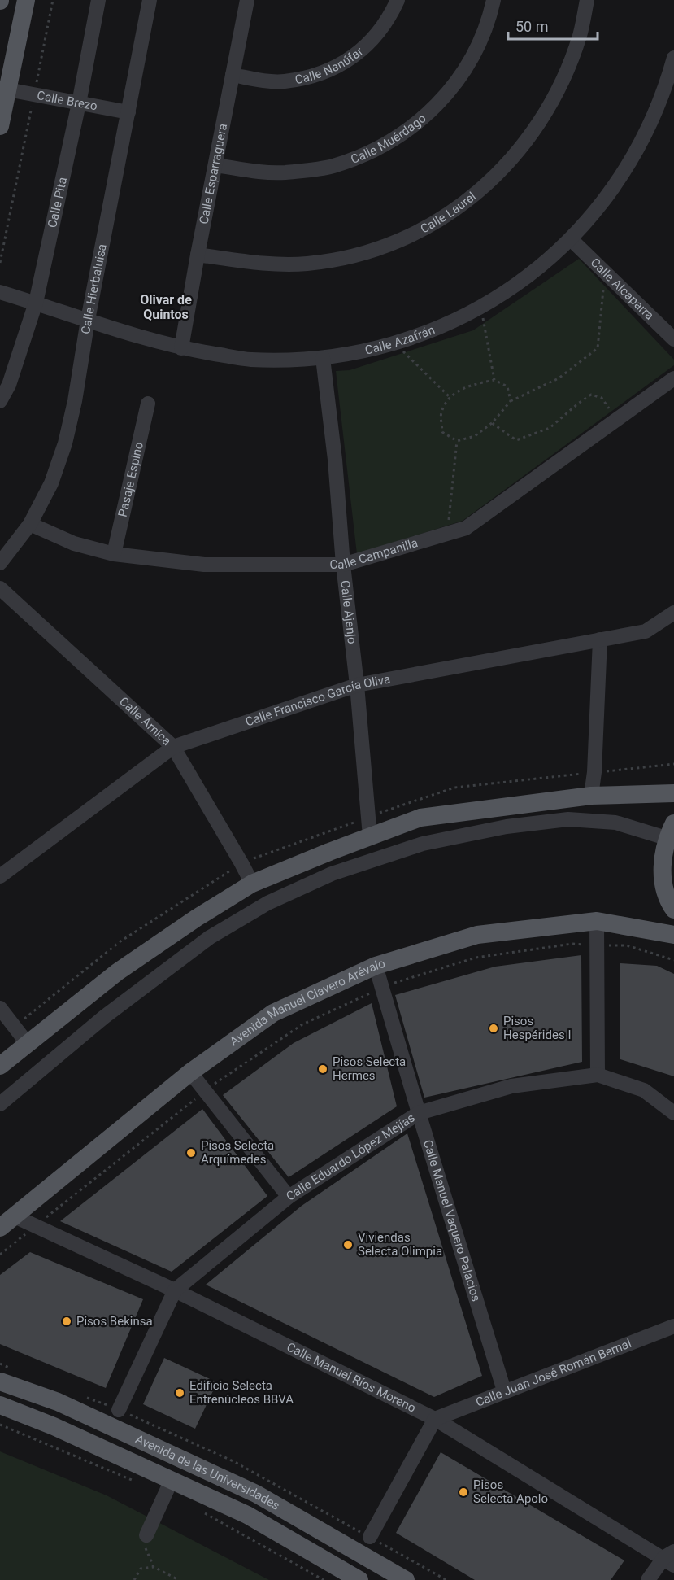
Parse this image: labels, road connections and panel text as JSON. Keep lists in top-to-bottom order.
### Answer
{
  "streets": {
    "main road": ["Avenida Manuel Clavero Arévalo", "Avenida de las Universidades"],
    "street": [
      "Calle Nenúfar",
      "Calle Brezo",
      "Calle Muérdago",
      "Calle Esparraguera",
      "Calle Pita",
      "Calle Laurel",
      "Calle Hierbaluisa",
      "Calle Alcaparra",
      "Calle Azafrán",
      "Pasaje Espino",
      "Calle Campanilla",
      "Calle Ajenjo",
      "Calle Francisco García Oliva",
      "Calle Árnica",
      "Calle Eduardo López Mejías",
      "Calle Manuel Vaquero Palacios",
      "Calle Juan José Román Bernal",
      "Calle Manuel Ríos Moreno"
    ]
  },
  "crossings": [
    ["Calle Nenúfar", "Calle Esparraguera"],
    ["Calle Brezo", "Calle Pita"],
    ["Calle Brezo", "Calle Hierbaluisa"],
    ["Calle Muérdago", "Calle Esparraguera"],
    ["Calle Esparraguera", "Calle Laurel"],
    ["Calle Esparraguera", "Calle Azafrán"],
    ["Calle Pita", "Calle Azafrán"],
    ["Calle Hierbaluisa", "Calle Azafrán"],
    ["Calle Hierbaluisa", "Calle Campanilla"],
    ["Calle Alcaparra", "Calle Azafrán"],
    ["Calle Azafrán", "Calle Ajenjo"],
    ["Pasaje Espino", "Calle Campanilla"],
    ["Calle Campanilla", "Calle Ajenjo"],
    ["Calle Ajenjo", "Calle Francisco García Oliva"],
    ["Calle Francisco García Oliva", "Calle Árnica"],
    ["Avenida Manuel Clavero Arévalo", "Calle Manuel Vaquero Palacios"],
    ["Avenida Manuel Clavero Arévalo", "Calle Manuel Ríos Moreno"],
    ["Calle Eduardo López Mejías", "Calle Manuel Vaquero Palacios"],
    ["Calle Eduardo López Mejías", "Calle Manuel Ríos Moreno"],
    ["Calle Manuel Vaquero Palacios", "Calle Juan José Román Bernal"],
    ["Calle Juan José Román Bernal", "Calle Manuel Ríos Moreno"]
  ],
  "districts": ["Olivar de Quintos"],
  "places": [
    "Pisos Hespérides I",
    "Pisos Selecta Hermes",
    "Pisos Selecta Arquímedes",
    "Viviendas Selecta Olimpia",
    "Pisos Bekinsa",
    "Edificio Selecta Entrenúcleos BBVA",
    "Pisos Selecta Apolo"
  ],
  "scale_bar": "50 m"
}
